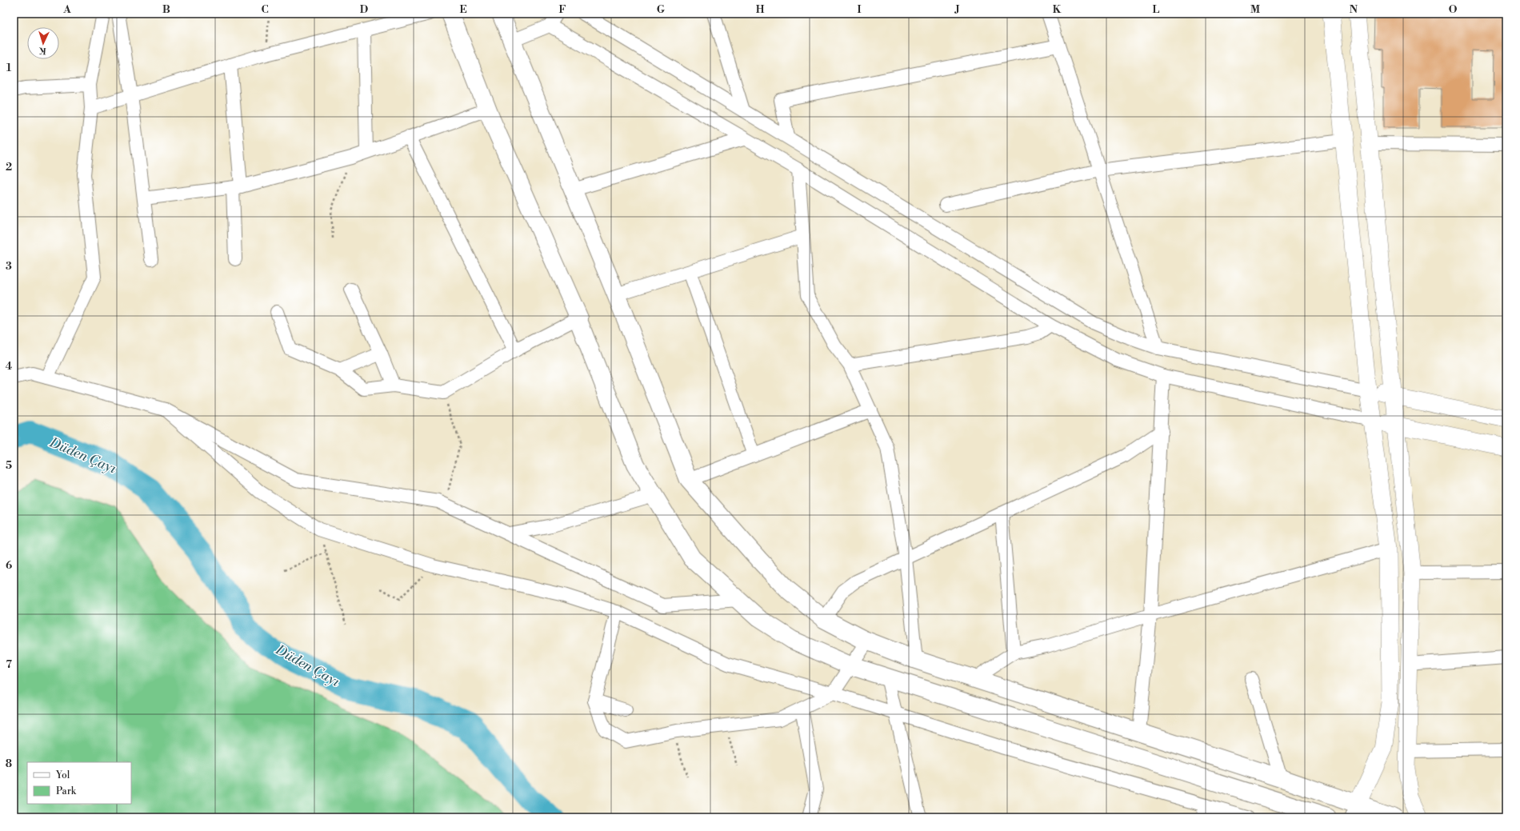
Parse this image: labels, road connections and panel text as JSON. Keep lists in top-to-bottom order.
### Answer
{
  "water": ["Düden Çayı"],
  "legend": ["Yol", "Park"],
  "north": "bottom",
  "grid": {
    "columns": [
      "A",
      "B",
      "C",
      "D",
      "E",
      "F",
      "G",
      "H",
      "I",
      "J",
      "K",
      "L",
      "M",
      "N",
      "O"
    ],
    "rows": [
      "1",
      "2",
      "3",
      "4",
      "5",
      "6",
      "7",
      "8"
    ]
  }
}
